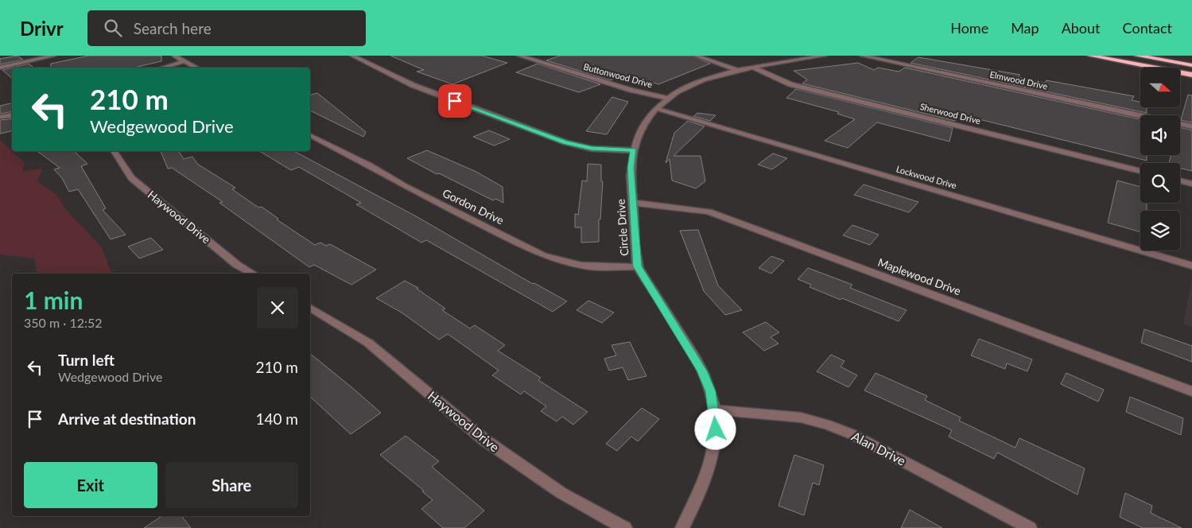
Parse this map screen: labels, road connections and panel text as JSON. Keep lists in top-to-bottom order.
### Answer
{
  "streets": {
    "street": [
      "Buttonwood Drive",
      "Elmwood Drive",
      "Sherwood Drive",
      "Lockwood Drive",
      "Gordon Drive",
      "Haywood Drive",
      "Circle Drive",
      "Maplewood Drive",
      "Alan Drive"
    ]
  },
  "crossings": [
    ["Buttonwood Drive", "Circle Drive"],
    ["Sherwood Drive", "Circle Drive"],
    ["Lockwood Drive", "Circle Drive"],
    ["Gordon Drive", "Circle Drive"],
    ["Circle Drive", "Maplewood Drive"],
    ["Circle Drive", "Alan Drive"]
  ],
  "north": "right",
  "page": {
    "header": "Drivr",
    "search": "Search here",
    "nav": [
      "Home",
      "Map",
      "About",
      "Contact"
    ],
    "turn": ["210 m", "Wedgewood Drive"],
    "heading": ["1 min", "350 m · 12:52"],
    "list": [
      {
        "name": "Turn left",
        "note": "Wedgewood Drive",
        "value": "210 m"
      },
      {
        "name": "Arrive at destination",
        "value": "140 m"
      }
    ],
    "buttons": ["Exit", "Share"]
  }
}
